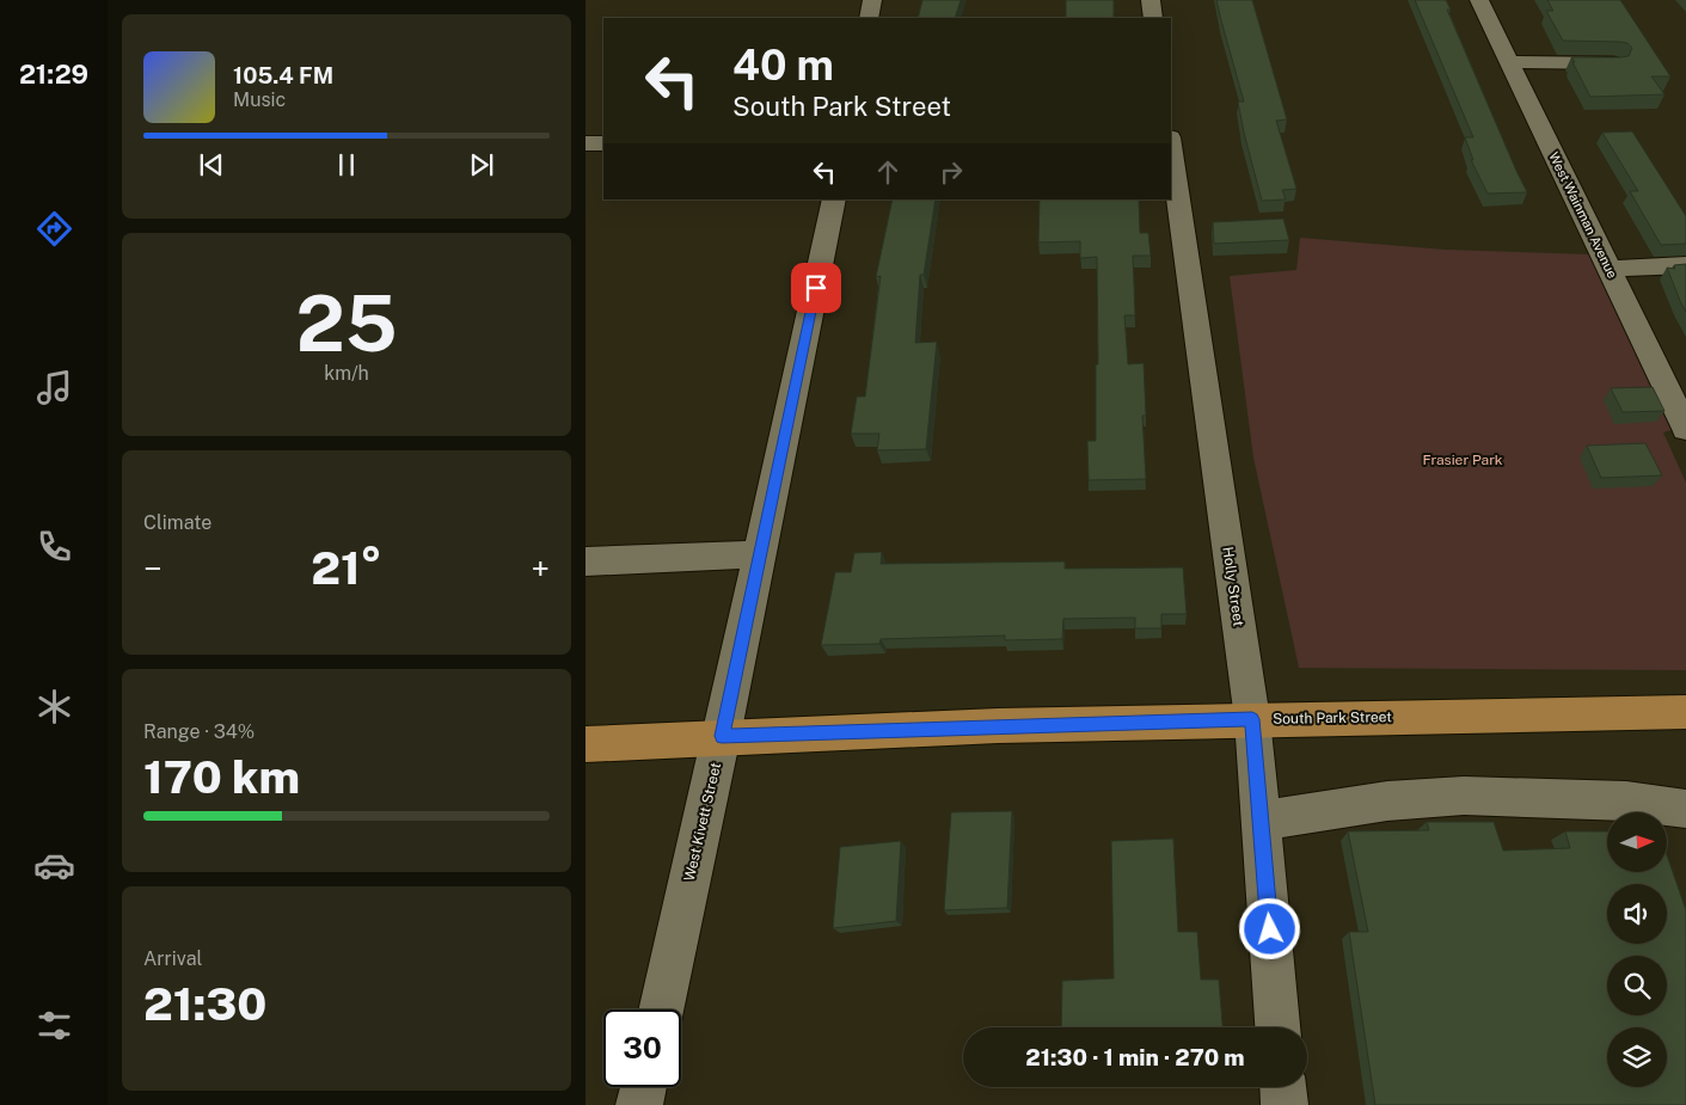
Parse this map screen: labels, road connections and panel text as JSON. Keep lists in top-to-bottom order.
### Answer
{
  "streets": {
    "main road": ["South Park Street"],
    "street": ["West Wainman Avenue", "Holly Street", "West Kivett Street"]
  },
  "crossings": [
    ["Holly Street", "South Park Street"],
    ["South Park Street", "West Kivett Street"]
  ],
  "parks": ["Frasier Park"],
  "north": "right",
  "page": {
    "tabs": "21:29",
    "turn": ["40 m", "South Park Street"],
    "song": ["105.4 FM", "Music"],
    "tile": [
      ["25", "km/h"],
      "Climate",
      ["Range · 34%", "170 km"],
      ["Arrival", "21:30"]
    ],
    "heat": ["−", "21°", "+"],
    "limit": "30",
    "trip": "21:30 · 1 min · 270 m"
  }
}
